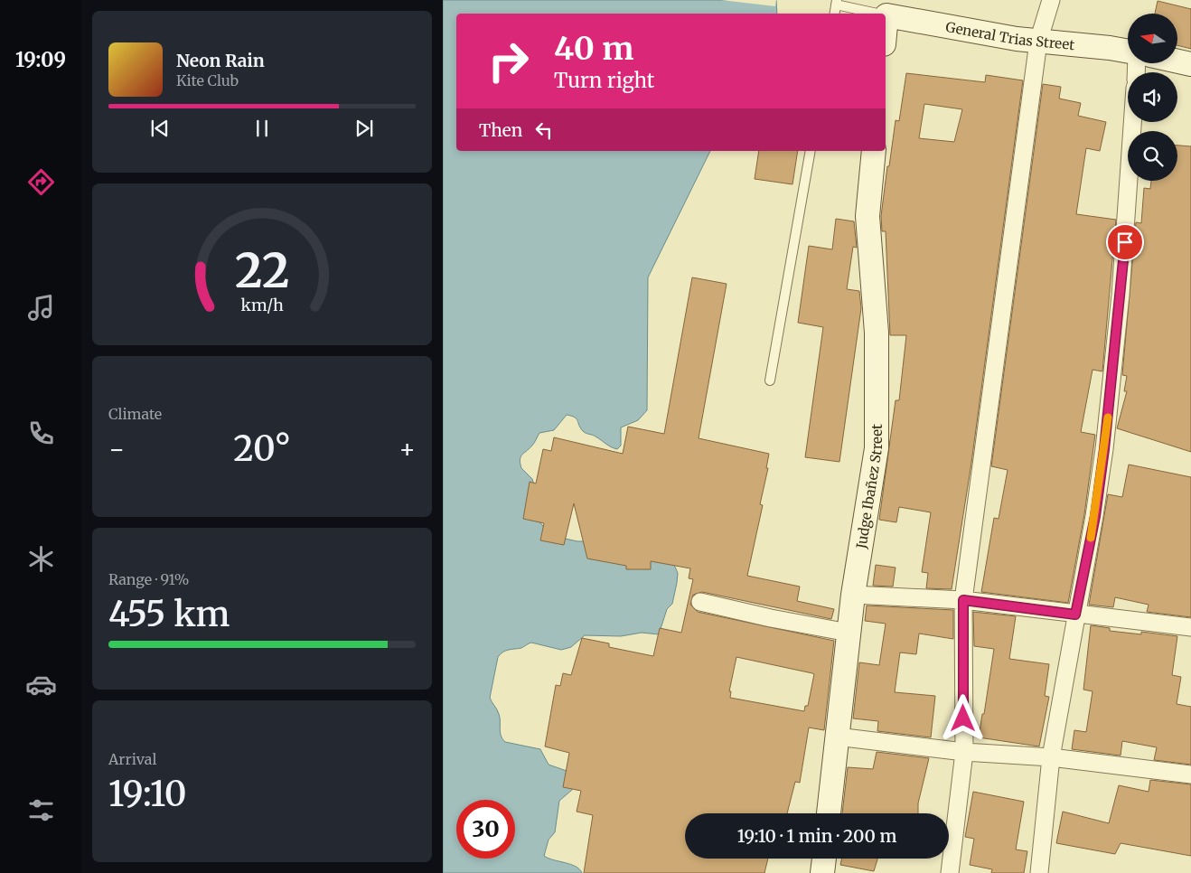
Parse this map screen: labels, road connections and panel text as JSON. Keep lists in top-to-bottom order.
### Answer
{
  "streets": {
    "street": ["General Trias Street", "Judge Ibañez Street"]
  },
  "north": "left",
  "page": {
    "tabs": "19:09",
    "turn": ["40 m", "Turn right"],
    "song": ["Neon Rain", "Kite Club"],
    "then": "Then",
    "tile": [
      "Climate",
      ["Range · 91%", "455 km"],
      ["Arrival", "19:10"]
    ],
    "heat": ["−", "20°", "+"],
    "limit": "30",
    "trip": "19:10 · 1 min · 200 m",
    "gauge": ["22", "km/h"]
  }
}
